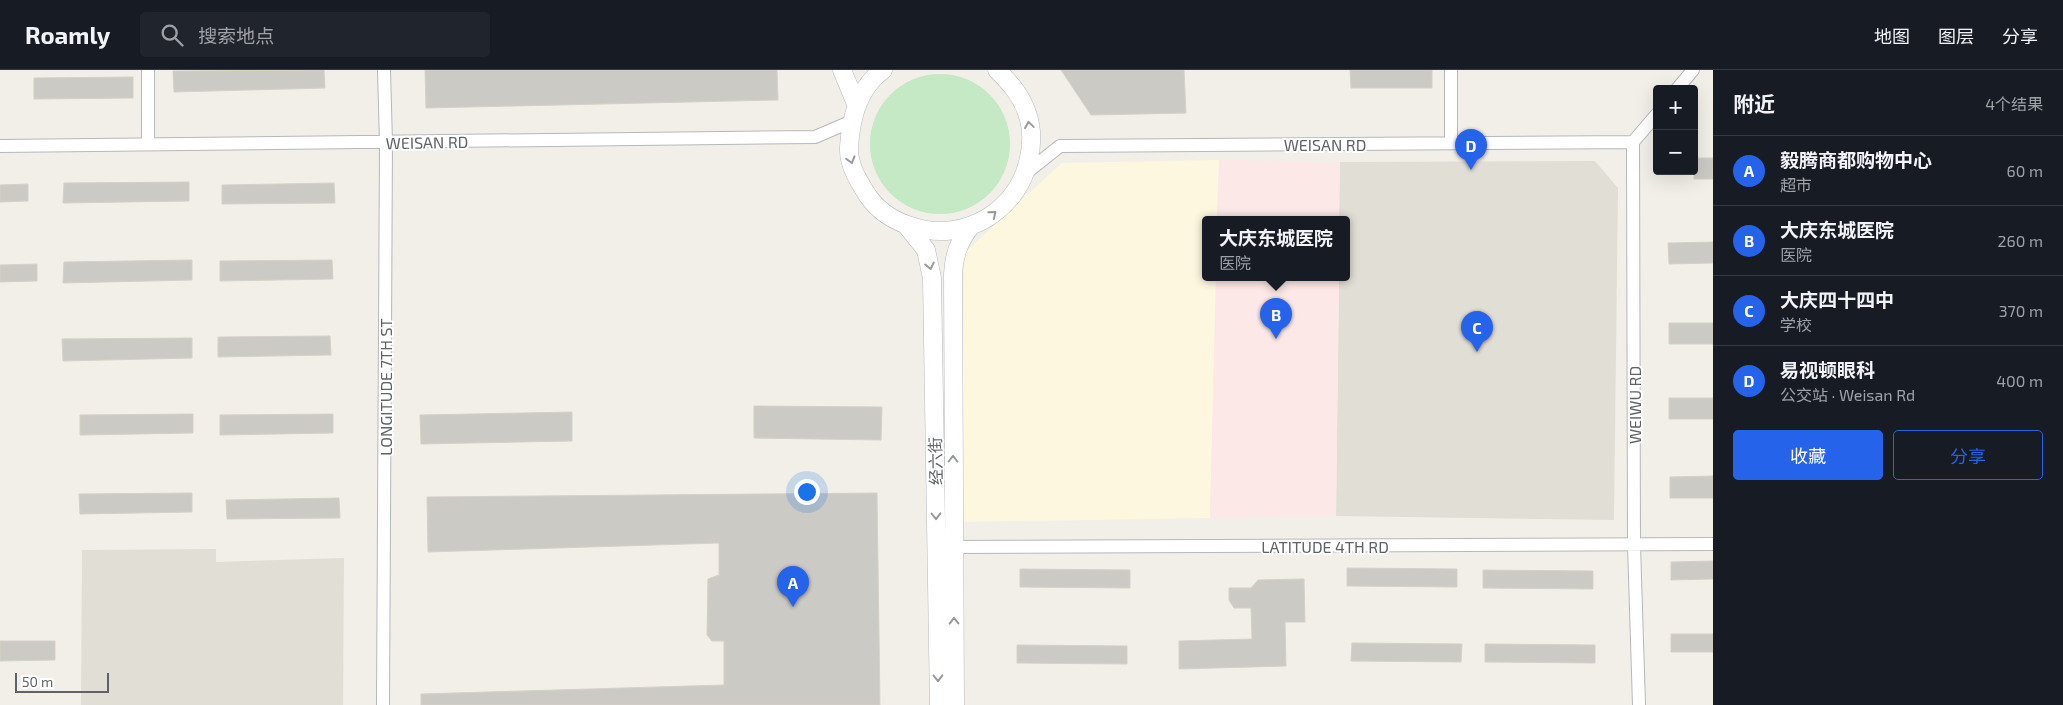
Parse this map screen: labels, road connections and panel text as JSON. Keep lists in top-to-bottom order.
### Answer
{
  "streets": {
    "main road": ["经六街"],
    "street": [
      "WEISAN RD",
      "LONGITUDE 7TH ST",
      "WEIWU RD",
      "LATITUDE 4TH RD"
    ]
  },
  "crossings": [
    ["WEISAN RD", "LONGITUDE 7TH ST"],
    ["WEISAN RD", "WEIWU RD"],
    ["WEIWU RD", "LATITUDE 4TH RD"],
    ["经六街", "LATITUDE 4TH RD"]
  ],
  "scale_bar": "50 m",
  "page": {
    "header": "Roamly",
    "search": "搜索地点",
    "nav": ["地图", "图层", "分享"],
    "heading": ["附近", "4个结果"],
    "map_buttons": ["+", "−"],
    "pins": [
      "D",
      "B",
      "C",
      "A"
    ],
    "list": [
      {
        "mark": "A",
        "name": "毅腾商都购物中心",
        "note": "超市",
        "value": "60 m"
      },
      {
        "mark": "B",
        "name": "大庆东城医院",
        "note": "医院",
        "value": "260 m"
      },
      {
        "mark": "C",
        "name": "大庆四十四中",
        "note": "学校",
        "value": "370 m"
      },
      {
        "mark": "D",
        "name": "易视顿眼科",
        "note": "公交站 · Weisan Rd",
        "value": "400 m"
      }
    ],
    "popup": ["大庆东城医院", "医院"],
    "buttons": ["收藏", "分享"],
    "scale": "50 m"
  }
}
